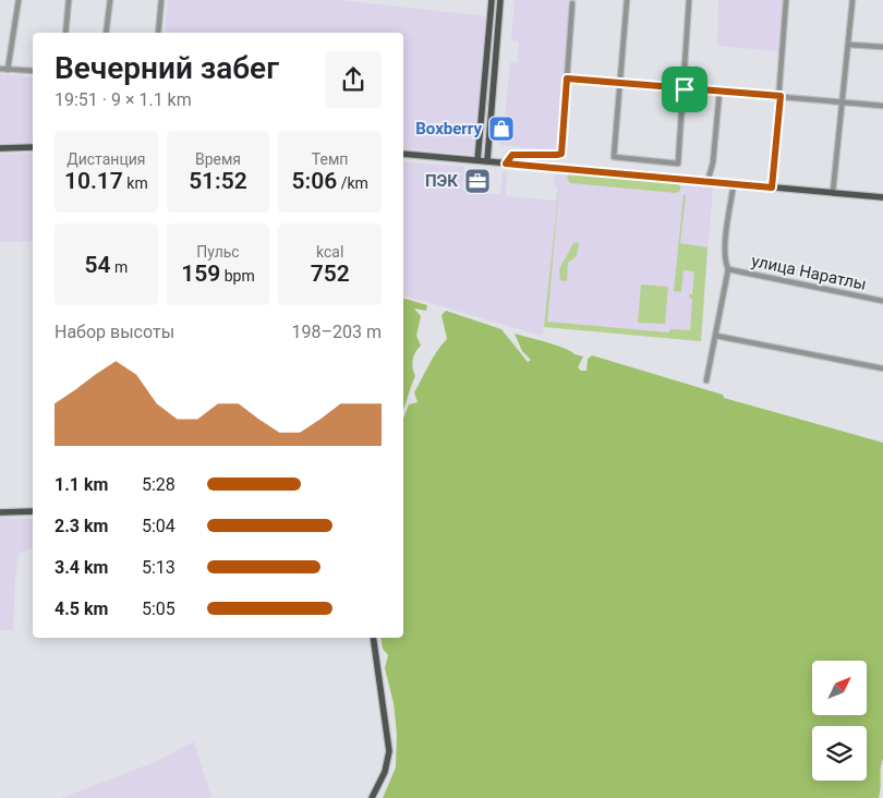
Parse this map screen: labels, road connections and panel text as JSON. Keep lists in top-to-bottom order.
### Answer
{
  "streets": {
    "street": ["улица Наратлы"]
  },
  "places": {
    "shop": ["Boxberry"],
    "office": ["ПЭК"]
  },
  "north": "top right",
  "page": {
    "heading": ["Вечерний забег", "19:51 · 9 × 1.1 km"],
    "stats": [
      ["Дистанция", "10.17 km"],
      ["Время", "51:52"],
      ["Темп", "5:06 /km"],
      ["54 m"],
      ["Пульс", "159 bpm"],
      ["kcal", "752"]
    ],
    "chart": ["Набор высоты", "198–203 m"],
    "list": [
      {
        "name": "1.1 km",
        "note": "5:28"
      },
      {
        "name": "2.3 km",
        "note": "5:04"
      },
      {
        "name": "3.4 km",
        "note": "5:13"
      },
      {
        "name": "4.5 km",
        "note": "5:05"
      }
    ]
  }
}
